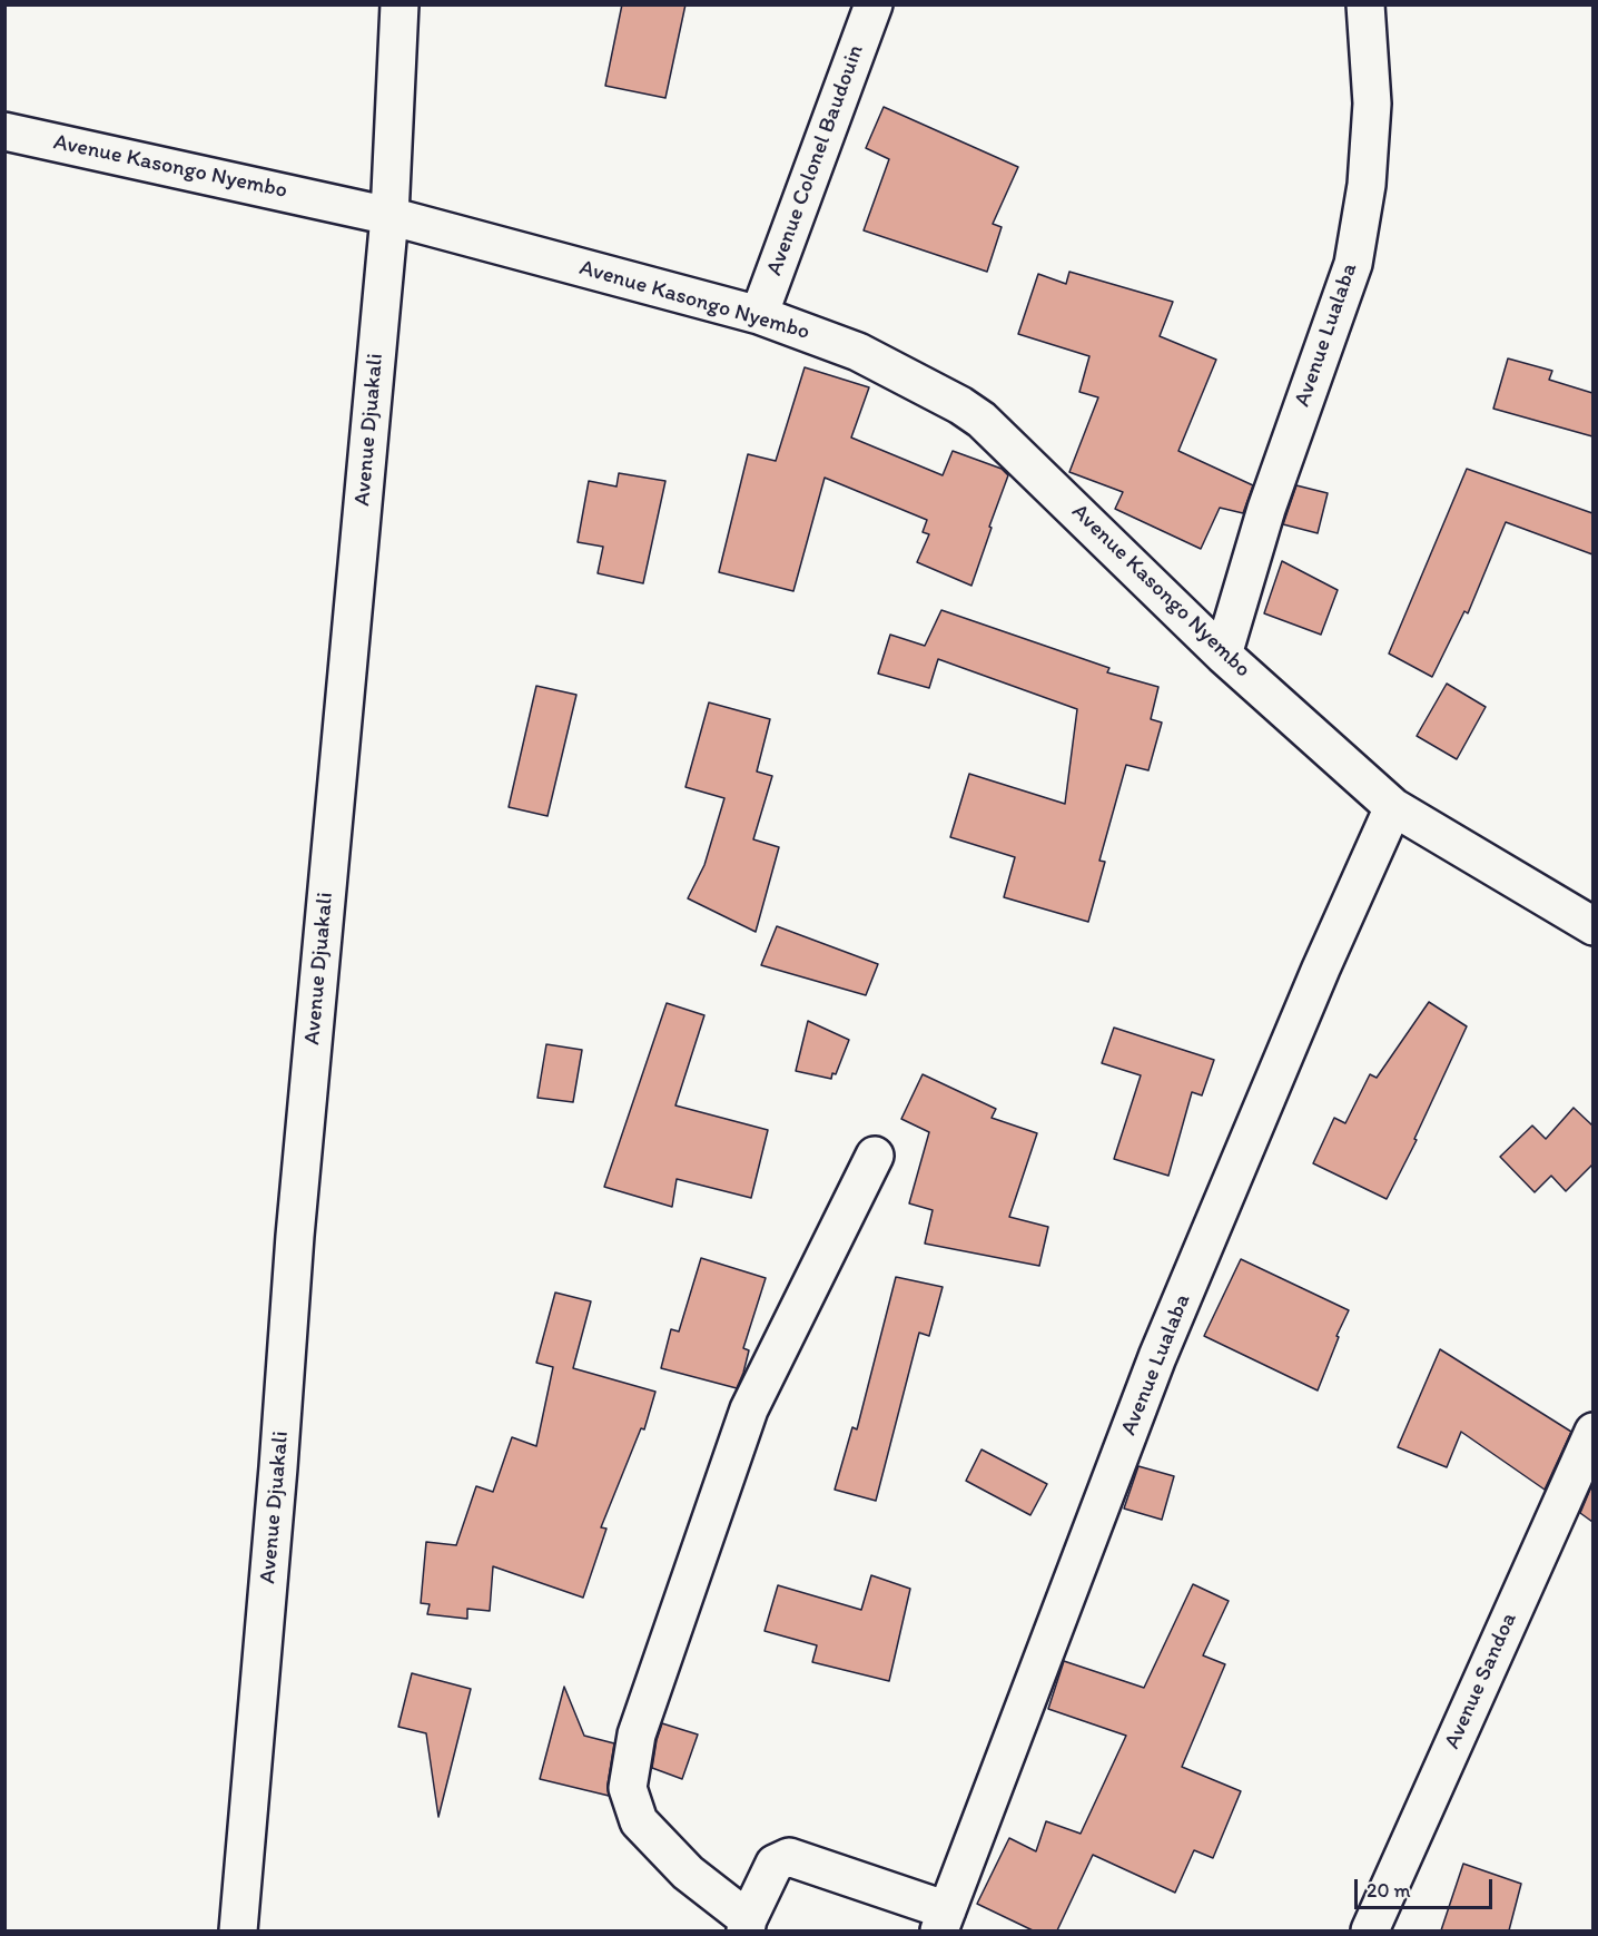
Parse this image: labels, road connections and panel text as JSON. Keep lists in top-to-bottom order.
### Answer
{
  "streets": {
    "street": [
      "Avenue Colonel Baudouin",
      "Avenue Kasongo Nyembo",
      "Avenue Lualaba",
      "Avenue Djuakali",
      "Avenue Sandoa"
    ]
  },
  "crossings": [
    ["Avenue Colonel Baudouin", "Avenue Kasongo Nyembo"],
    ["Avenue Kasongo Nyembo", "Avenue Lualaba"],
    ["Avenue Kasongo Nyembo", "Avenue Djuakali"]
  ],
  "scale_bar": "20 m"
}
